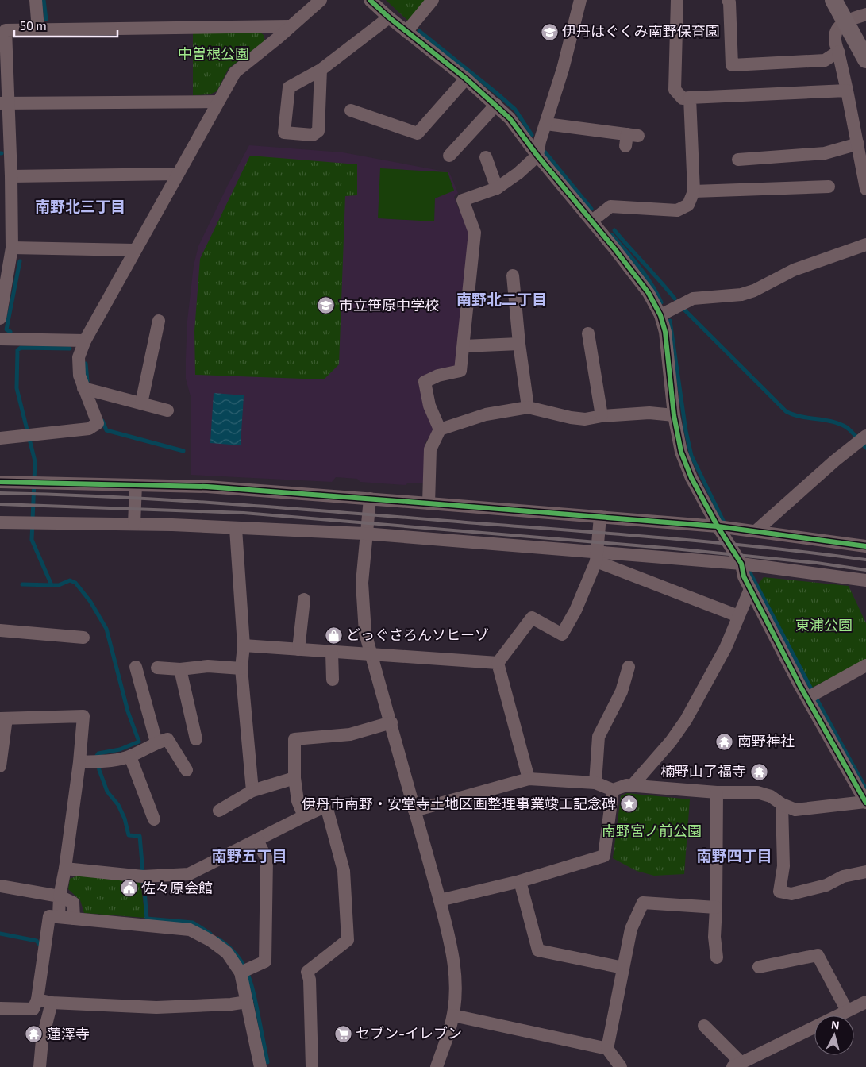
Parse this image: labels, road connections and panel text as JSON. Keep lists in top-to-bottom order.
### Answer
{
  "districts": [
    "南野北三丁目",
    "南野北二丁目",
    "南野五丁目",
    "南野四丁目"
  ],
  "parks": ["中曽根公園", "東浦公園", "南野宮ノ前公園"],
  "places": {
    "school or university": ["伊丹はぐくみ南野保育園", "市立笹原中学校"],
    "shop": ["どっぐさろんソヒーゾ"],
    "temple": ["南野神社", "楠野山了福寺", "蓮澤寺"],
    "place": ["伊丹市南野・安堂寺土地区画整理事業竣工記念碑"],
    "public building": ["佐々原会館"],
    "supermarket": ["セブン-イレブン"]
  },
  "scale_bar": "50 m",
  "north": "top"
}
